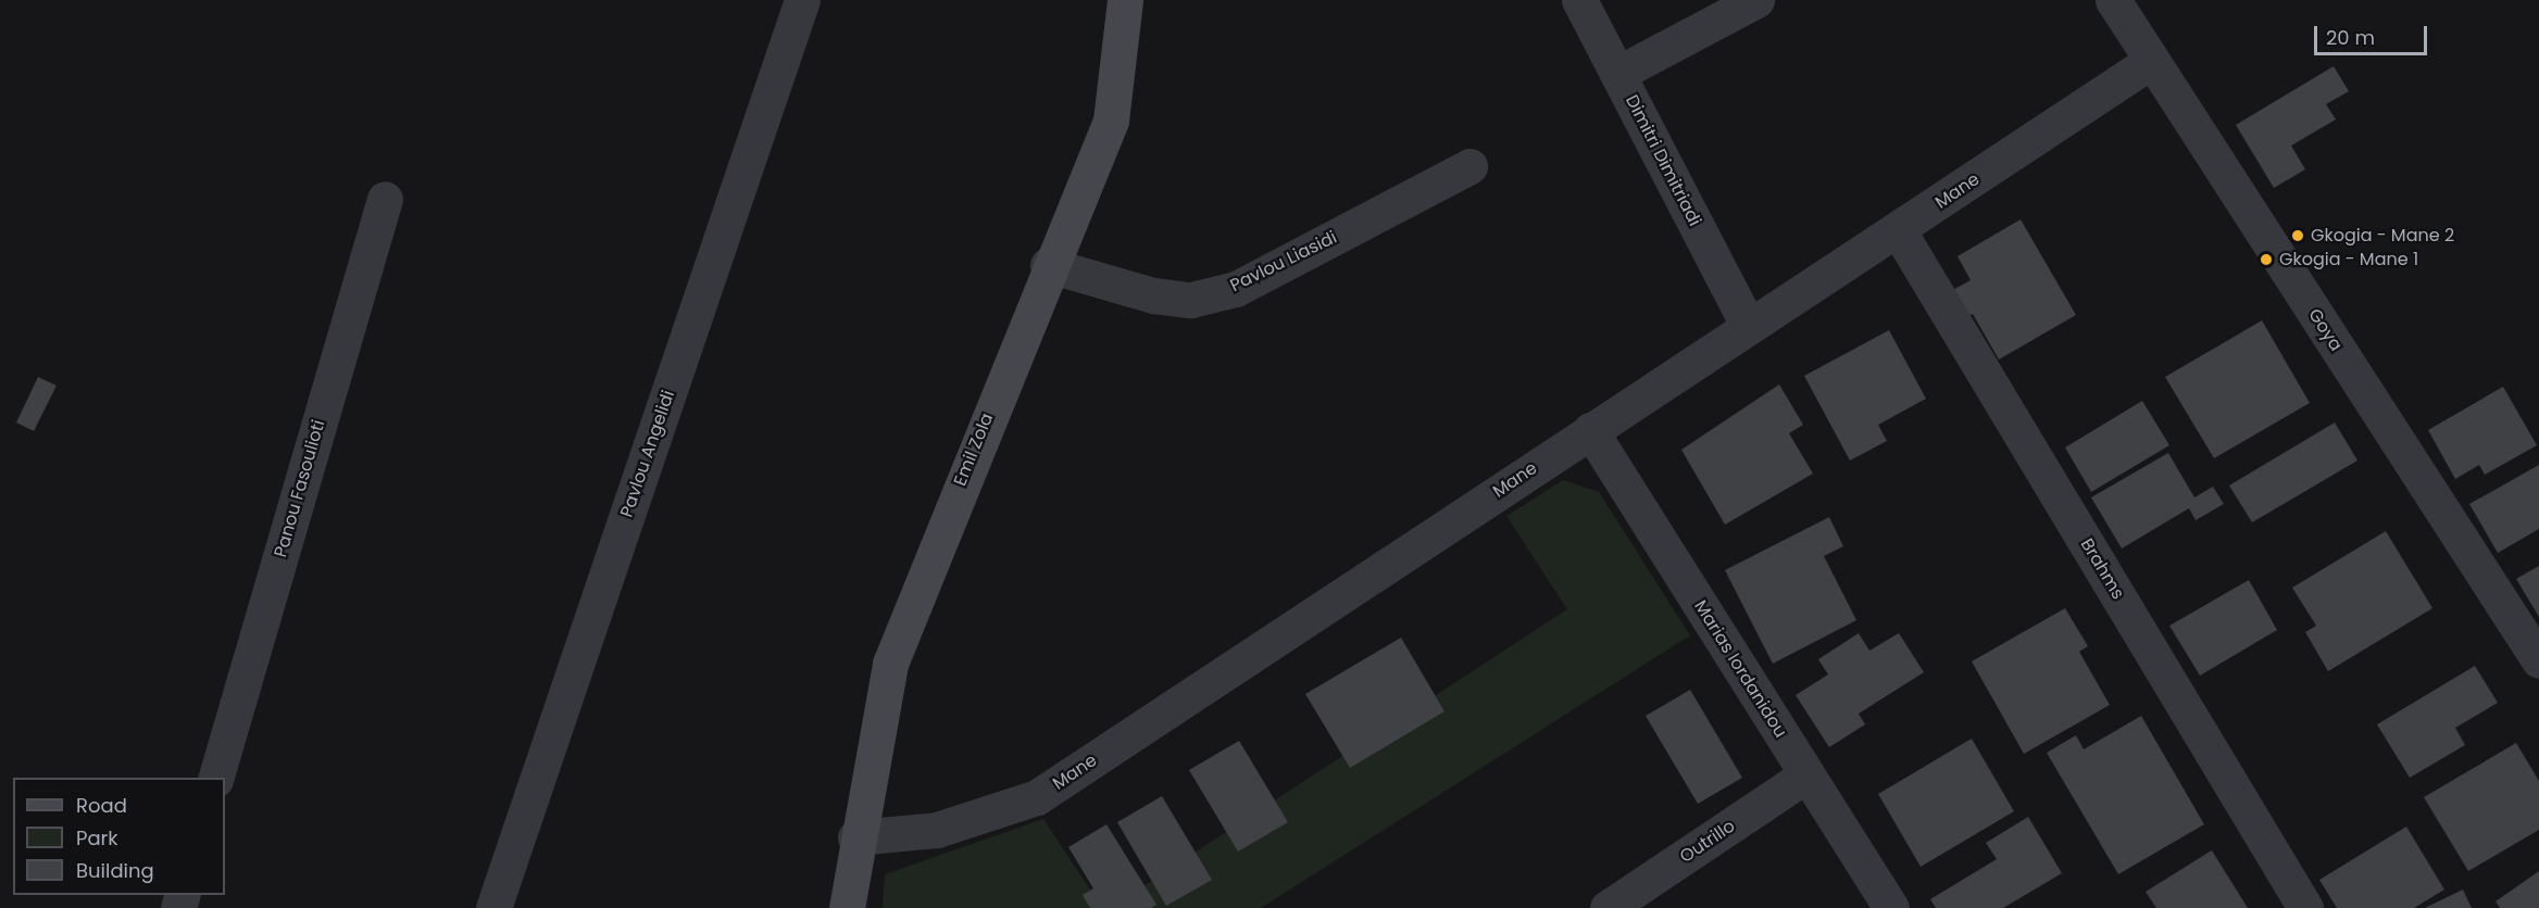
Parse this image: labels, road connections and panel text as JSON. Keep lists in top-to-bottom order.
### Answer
{
  "streets": {
    "street": [
      "Dimitri Dimitriadi",
      "Mane",
      "Pavlou Liasidi",
      "Goya",
      "Emil Zola",
      "Pavlou Angelidi",
      "Panou Fasoulioti",
      "Brahms",
      "Marias Iordanidou",
      "Outrillo"
    ]
  },
  "crossings": [
    ["Dimitri Dimitriadi", "Mane"],
    ["Mane", "Goya"],
    ["Mane", "Emil Zola"],
    ["Mane", "Brahms"],
    ["Mane", "Marias Iordanidou"],
    ["Pavlou Liasidi", "Emil Zola"],
    ["Marias Iordanidou", "Outrillo"]
  ],
  "places": ["Gkogia - Mane 2", "Gkogia - Mane 1"],
  "legend": ["Road", "Park", "Building"],
  "scale_bar": "20 m"
}
